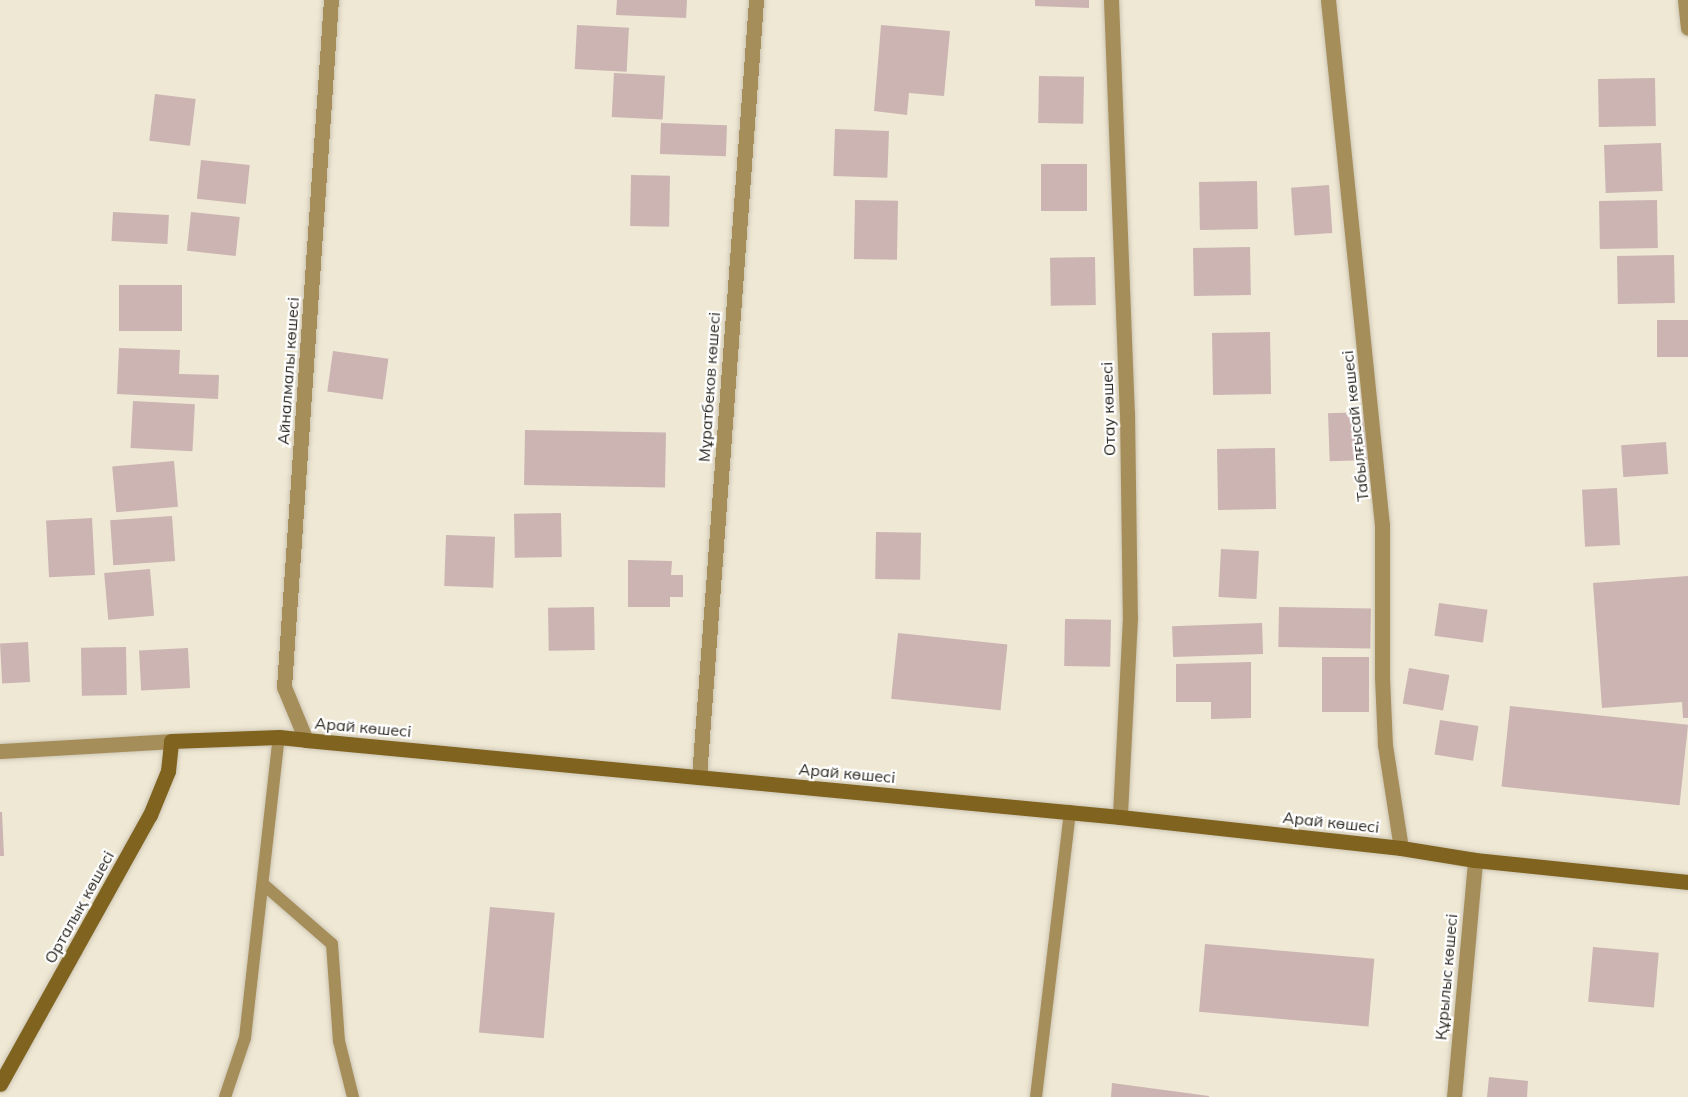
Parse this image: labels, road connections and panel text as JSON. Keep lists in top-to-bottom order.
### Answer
{
  "streets": {
    "main road": ["Арай көшесі", "Орталық көшесі"],
    "street": [
      "Айналмалы көшесі",
      "Мұратбеков көшесі",
      "Отау көшесі",
      "Табылғысай көшесі",
      "Құрылыс көшесі"
    ]
  },
  "crossings": [
    ["Айналмалы көшесі", "Арай көшесі"],
    ["Мұратбеков көшесі", "Арай көшесі"],
    ["Отау көшесі", "Арай көшесі"],
    ["Табылғысай көшесі", "Арай көшесі"],
    ["Арай көшесі", "Орталық көшесі"],
    ["Арай көшесі", "Құрылыс көшесі"]
  ]
}
